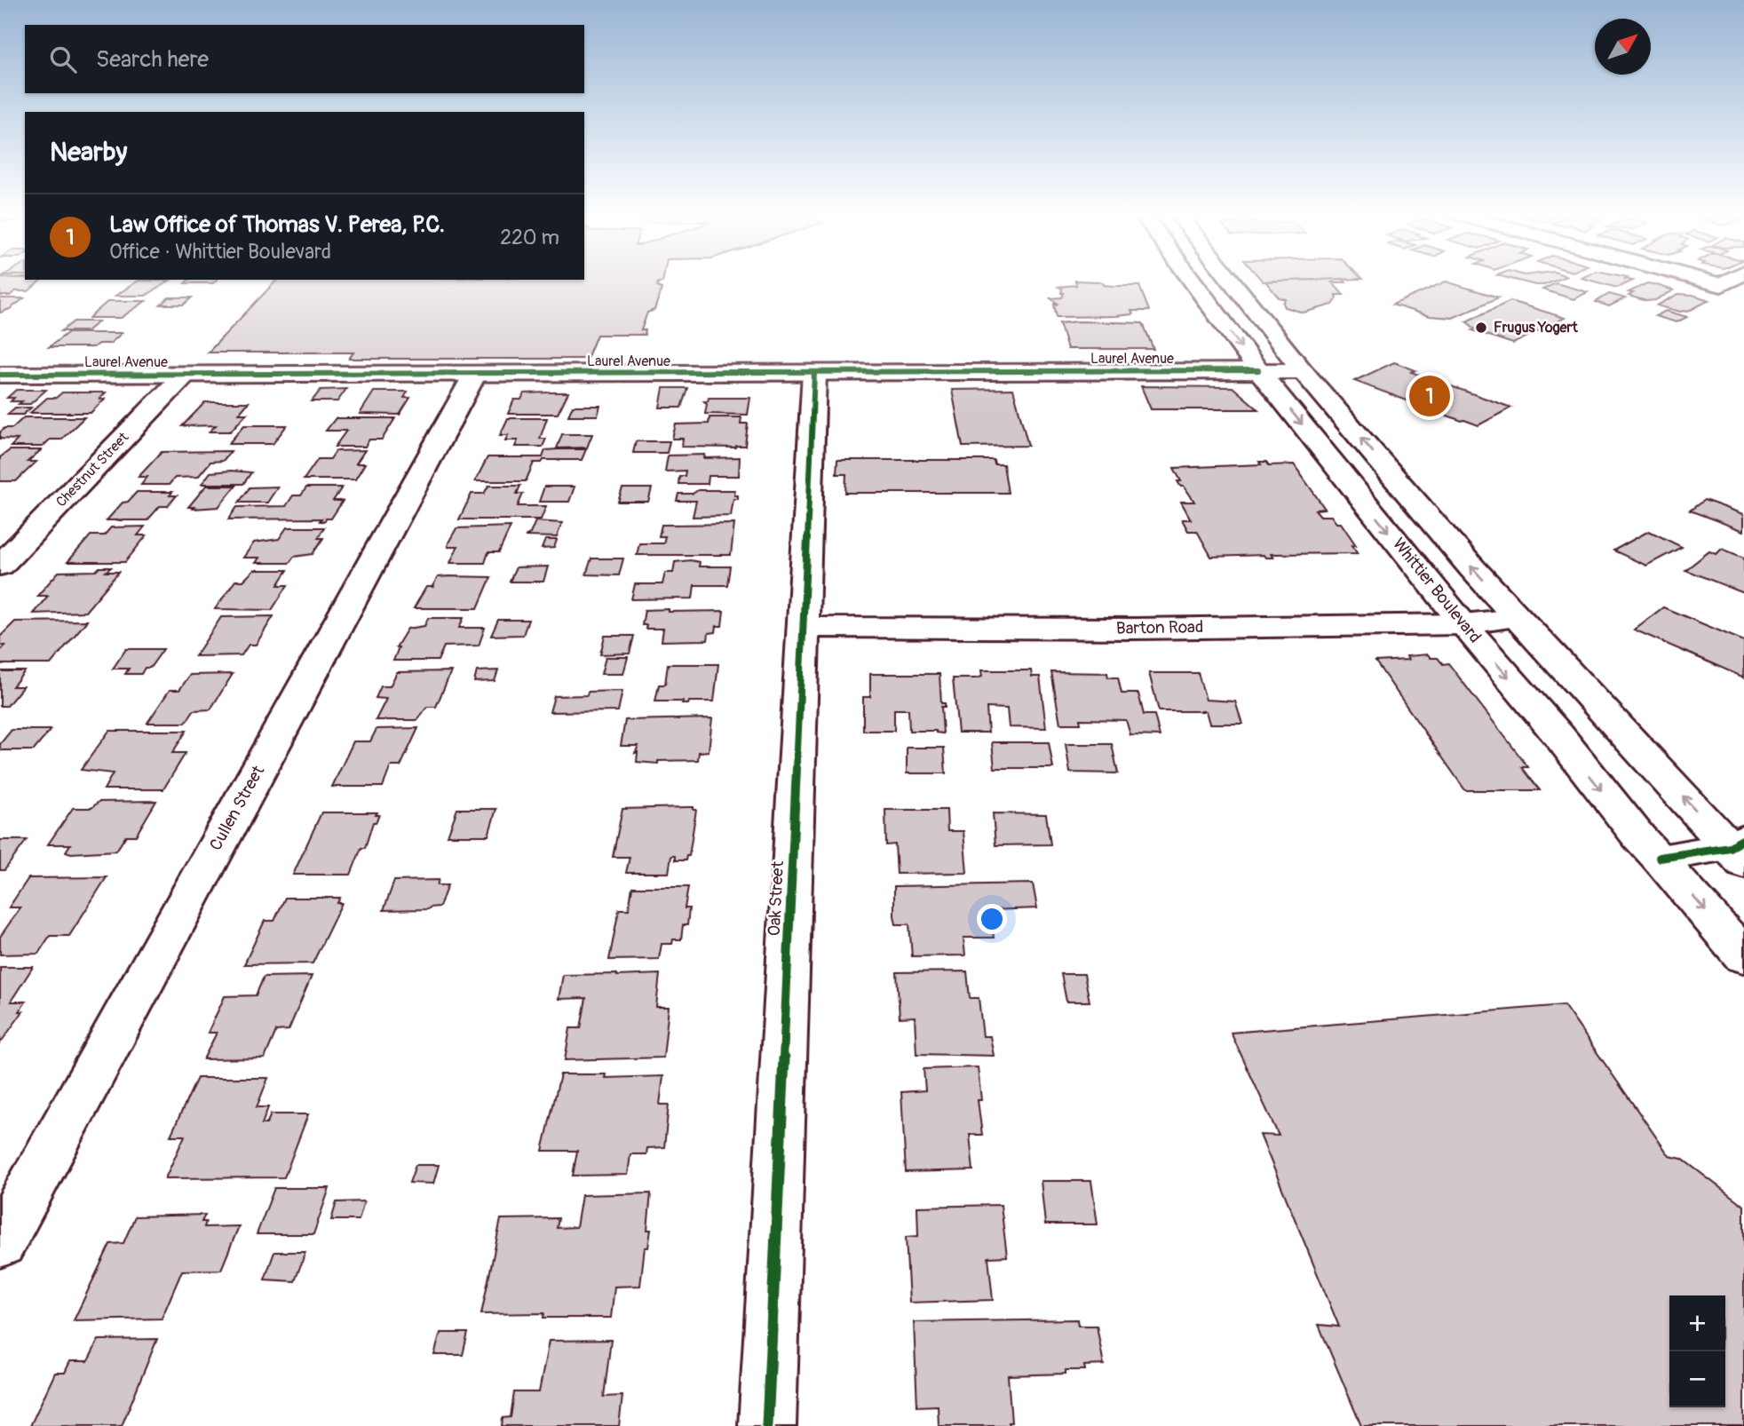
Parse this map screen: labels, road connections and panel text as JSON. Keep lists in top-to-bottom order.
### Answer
{
  "streets": {
    "street": [
      "Laurel Avenue",
      "Chestnut Street",
      "Whittier Boulevard",
      "Barton Road",
      "Cullen Street",
      "Oak Street"
    ]
  },
  "crossings": [
    ["Laurel Avenue", "Chestnut Street"],
    ["Laurel Avenue", "Whittier Boulevard"],
    ["Laurel Avenue", "Cullen Street"],
    ["Laurel Avenue", "Oak Street"],
    ["Whittier Boulevard", "Barton Road"],
    ["Barton Road", "Oak Street"]
  ],
  "places": ["Frugus Yogert"],
  "north": "top right",
  "page": {
    "search": "Search here",
    "heading": "Nearby",
    "list": [
      {
        "mark": "1",
        "name": "Law Office of Thomas V. Perea, P.C.",
        "note": "Office · Whittier Boulevard",
        "value": "220 m"
      }
    ],
    "pins": "1",
    "map_buttons": ["+", "−"]
  }
}
